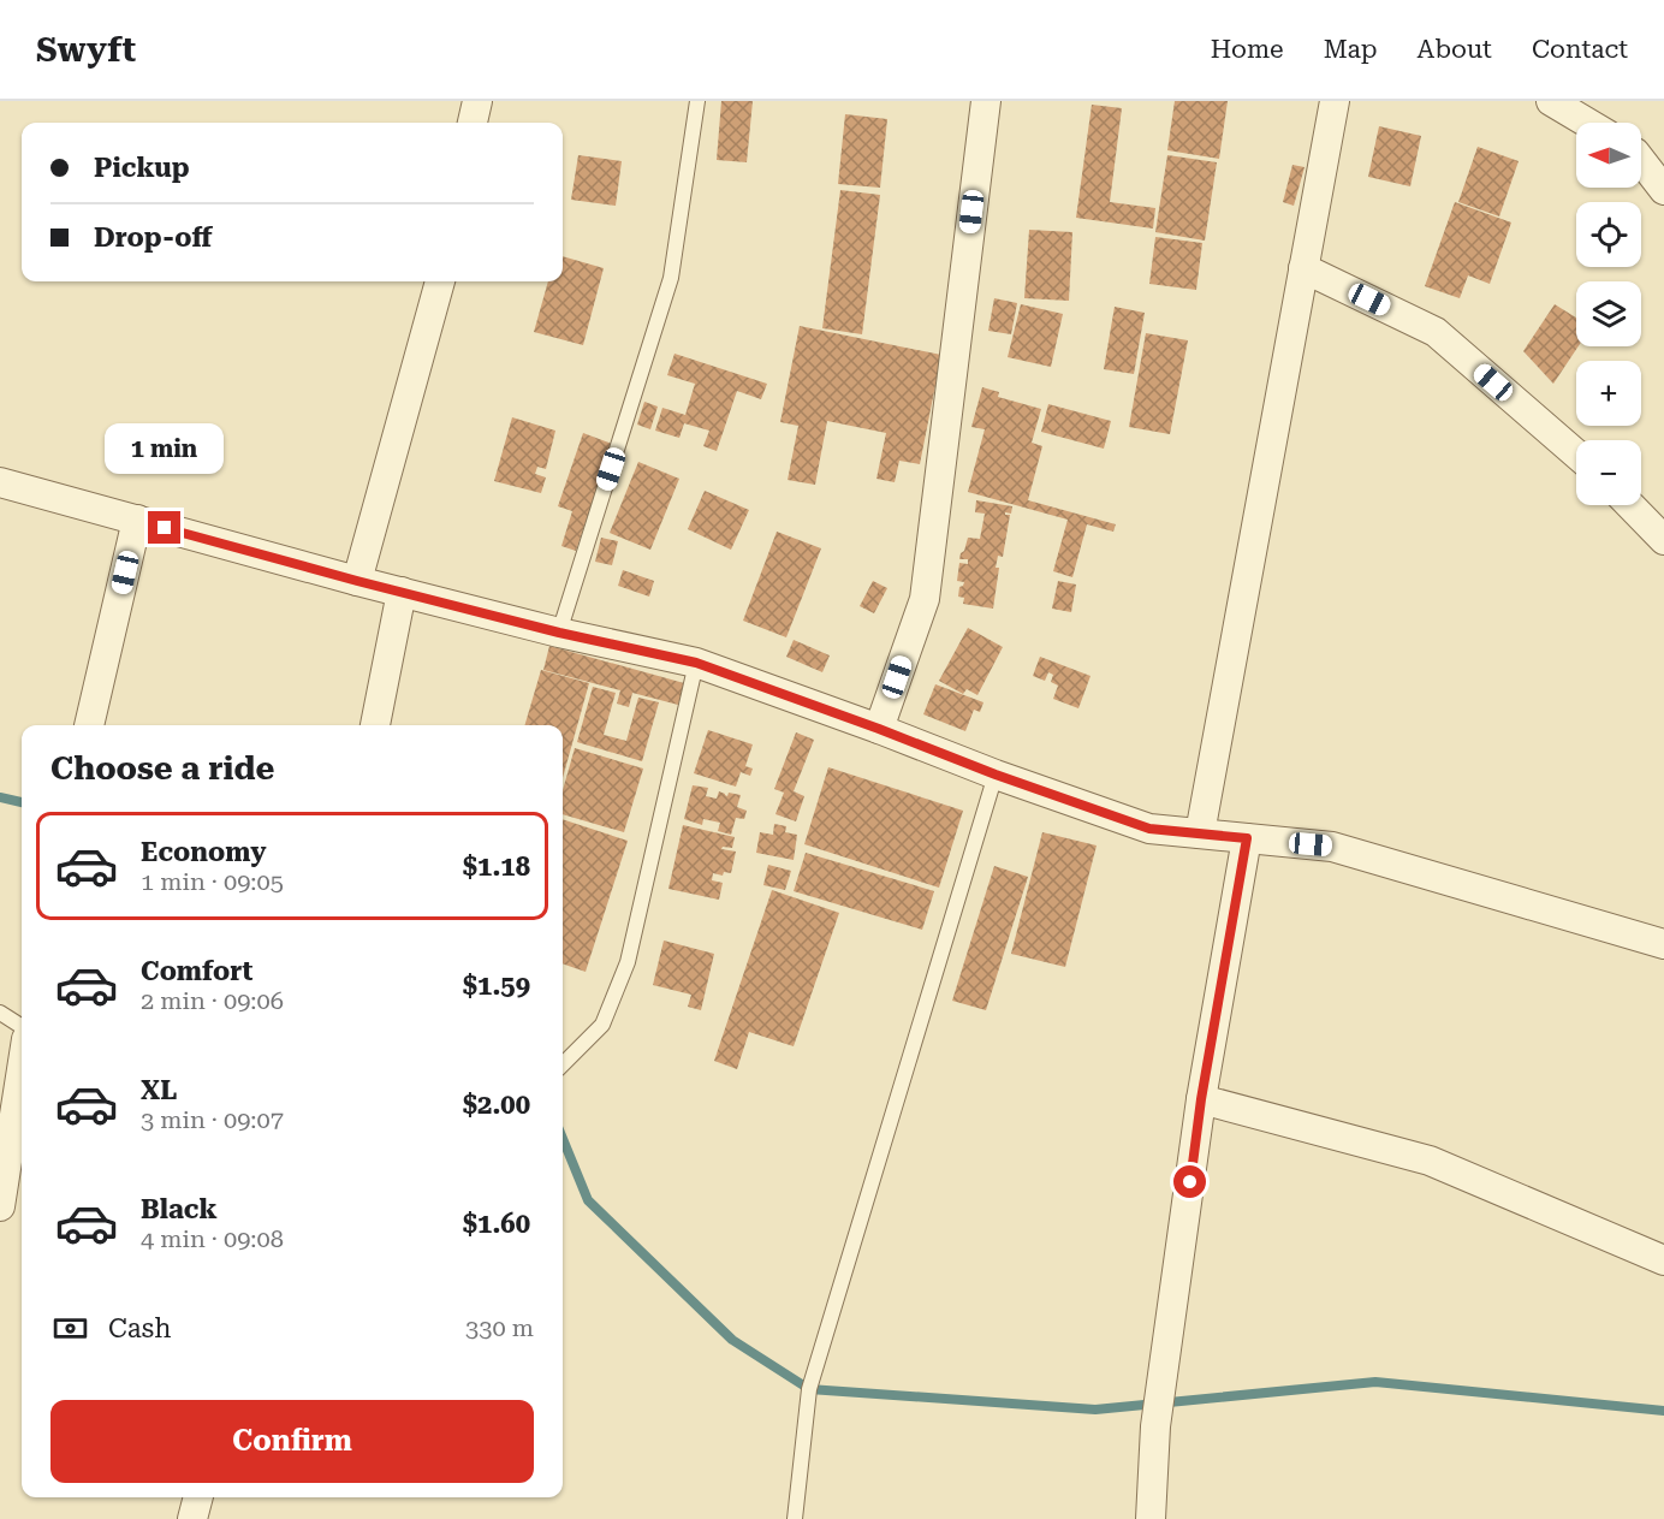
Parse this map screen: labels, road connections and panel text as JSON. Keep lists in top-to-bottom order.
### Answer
{
  "north": "left",
  "page": {
    "header": "Swyft",
    "nav": [
      "Home",
      "Map",
      "About",
      "Contact"
    ],
    "map_buttons": ["+", "−"],
    "banner": ["Pickup", "Drop-off"],
    "bubble": "1 min",
    "heading": "Choose a ride",
    "list": [
      {
        "name": "Economy",
        "note": "1 min · 09:05",
        "value": "$1.18"
      },
      {
        "name": "Comfort",
        "note": "2 min · 09:06",
        "value": "$1.59"
      },
      {
        "name": "XL",
        "note": "3 min · 09:07",
        "value": "$2.00"
      },
      {
        "name": "Black",
        "note": "4 min · 09:08",
        "value": "$1.60"
      }
    ],
    "pay": ["Cash", "330 m"],
    "buttons": "Confirm"
  }
}
